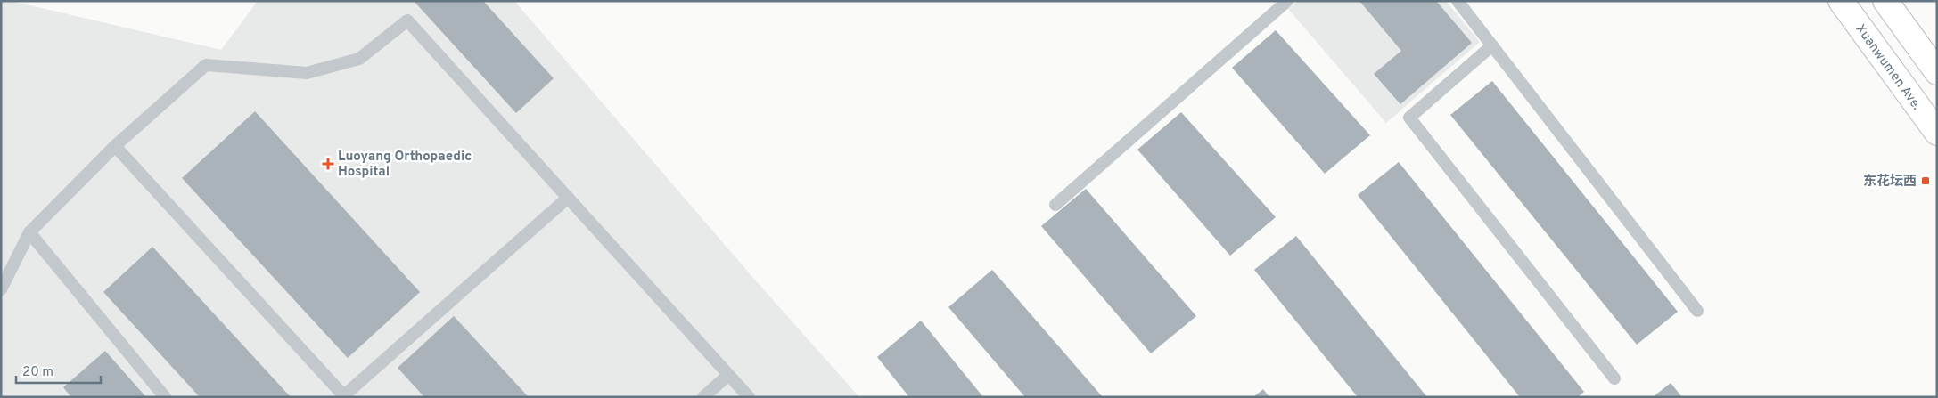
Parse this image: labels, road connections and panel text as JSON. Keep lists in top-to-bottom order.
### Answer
{
  "streets": {
    "main road": ["Xuanwumen Ave."]
  },
  "places": {
    "health": ["Luoyang Orthopaedic Hospital"],
    "transit": ["东花坛西"]
  },
  "scale_bar": "20 m"
}
